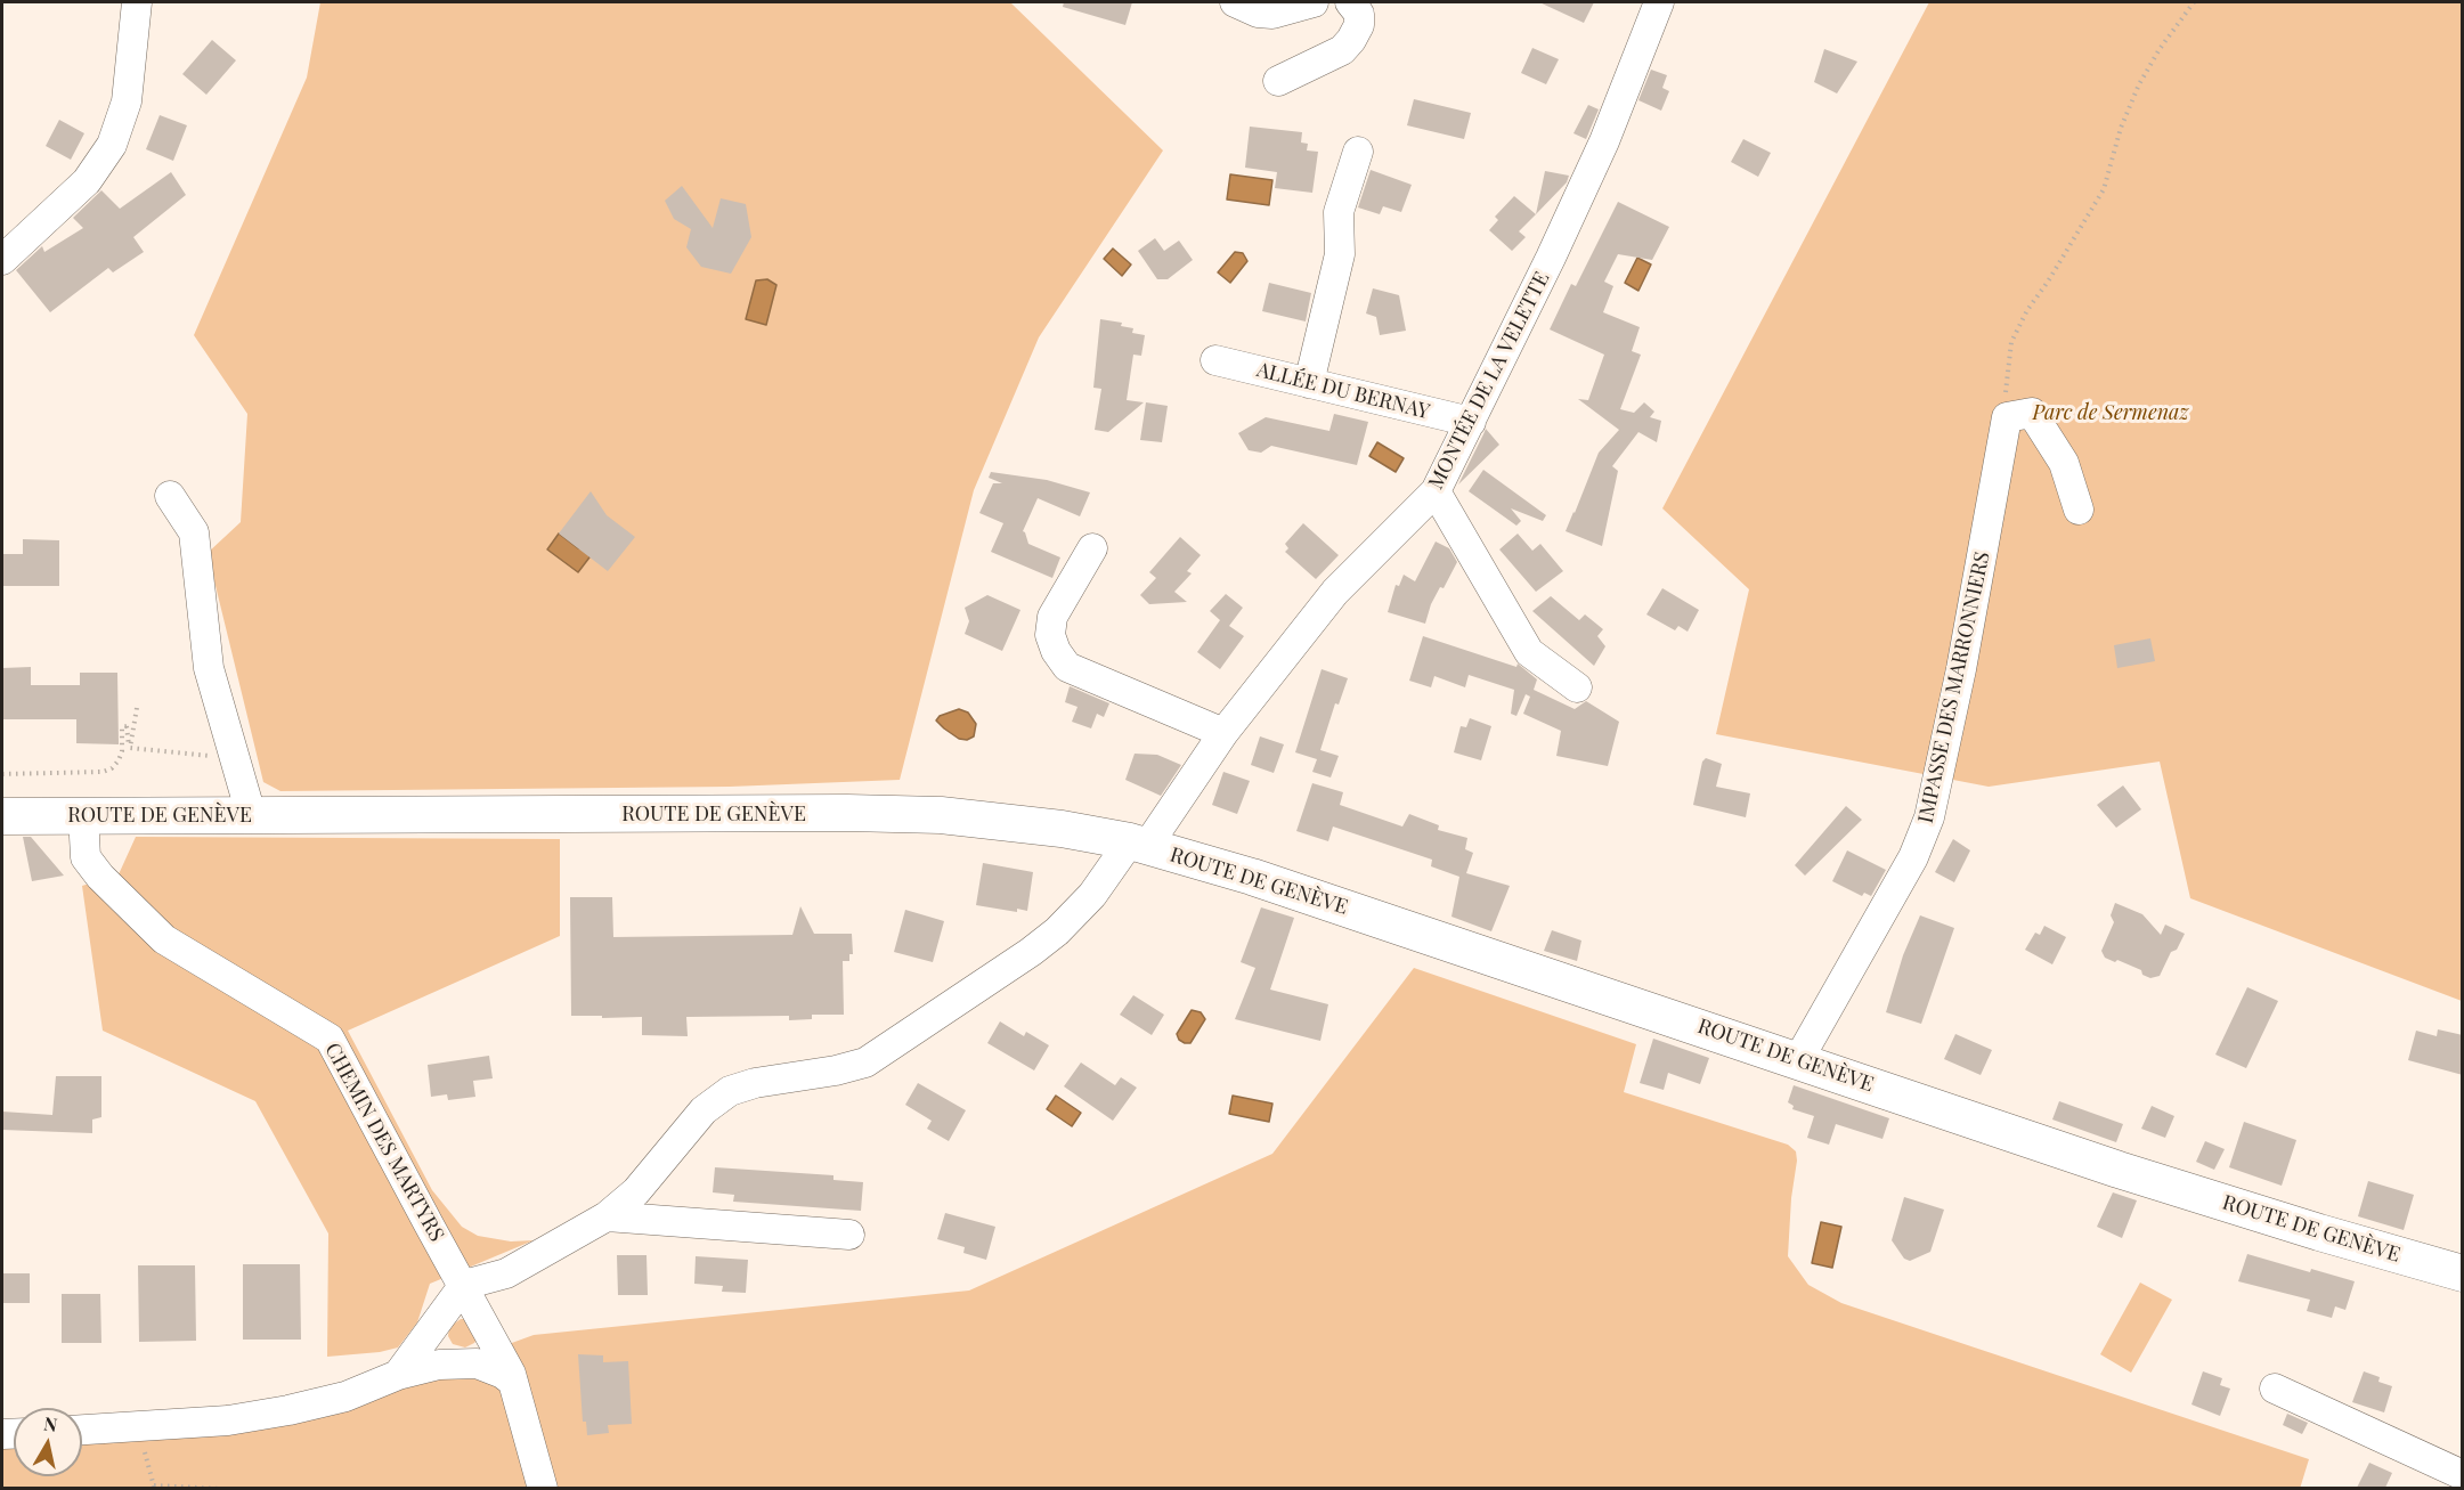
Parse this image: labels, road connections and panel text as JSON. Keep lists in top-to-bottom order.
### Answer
{
  "streets": {
    "main road": ["ROUTE DE GENÈVE"],
    "street": [
      "MONTÉE DE LA VELETTE",
      "ALLÉE DU BERNAY",
      "IMPASSE DES MARRONNIERS",
      "CHEMIN DES MARTYRS"
    ]
  },
  "crossings": [
    ["MONTÉE DE LA VELETTE", "ALLÉE DU BERNAY"],
    ["MONTÉE DE LA VELETTE", "ROUTE DE GENÈVE"],
    ["MONTÉE DE LA VELETTE", "CHEMIN DES MARTYRS"],
    ["IMPASSE DES MARRONNIERS", "ROUTE DE GENÈVE"],
    ["ROUTE DE GENÈVE", "CHEMIN DES MARTYRS"]
  ],
  "parks": ["Parc de Sermenaz"],
  "north": "top"
}
